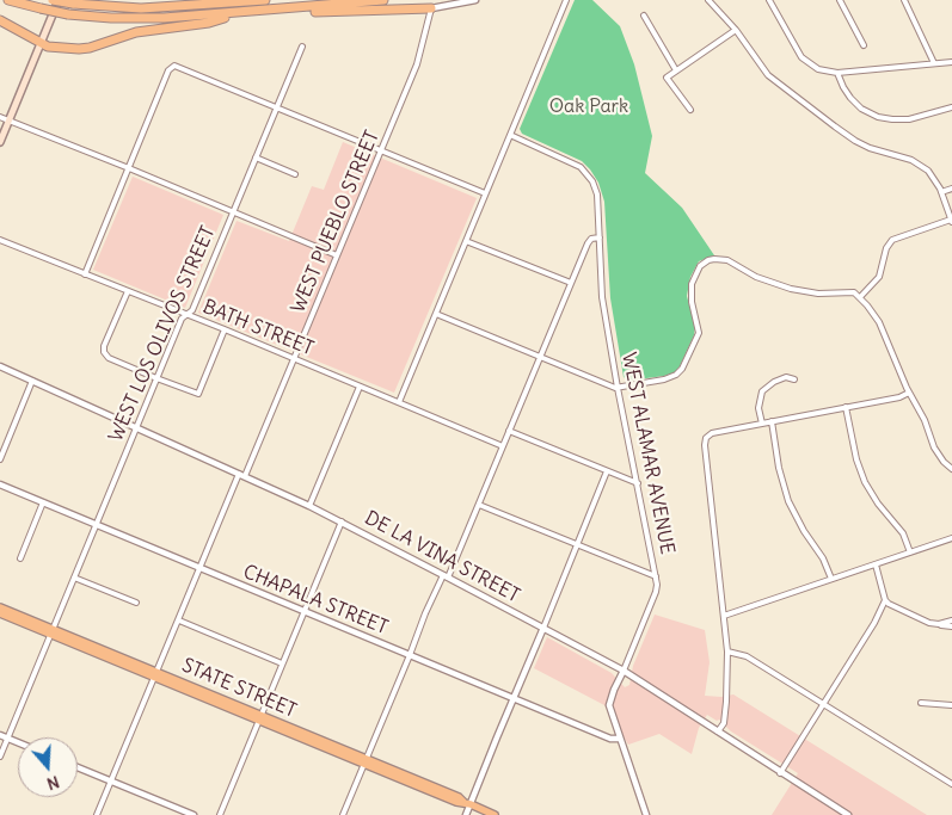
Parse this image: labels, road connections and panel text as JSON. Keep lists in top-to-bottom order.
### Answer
{
  "streets": {
    "main road": ["STATE STREET"],
    "street": [
      "WEST PUEBLO STREET",
      "BATH STREET",
      "WEST LOS OLIVOS STREET",
      "WEST ALAMAR AVENUE",
      "DE LA VINA STREET",
      "CHAPALA STREET"
    ]
  },
  "crossings": [
    ["WEST PUEBLO STREET", "BATH STREET"],
    ["WEST PUEBLO STREET", "DE LA VINA STREET"],
    ["WEST PUEBLO STREET", "CHAPALA STREET"],
    ["WEST PUEBLO STREET", "STATE STREET"],
    ["BATH STREET", "WEST LOS OLIVOS STREET"],
    ["WEST LOS OLIVOS STREET", "DE LA VINA STREET"],
    ["WEST LOS OLIVOS STREET", "CHAPALA STREET"],
    ["WEST LOS OLIVOS STREET", "STATE STREET"],
    ["WEST ALAMAR AVENUE", "DE LA VINA STREET"],
    ["WEST ALAMAR AVENUE", "CHAPALA STREET"]
  ],
  "parks": ["Oak Park"],
  "north": "bottom"
}
